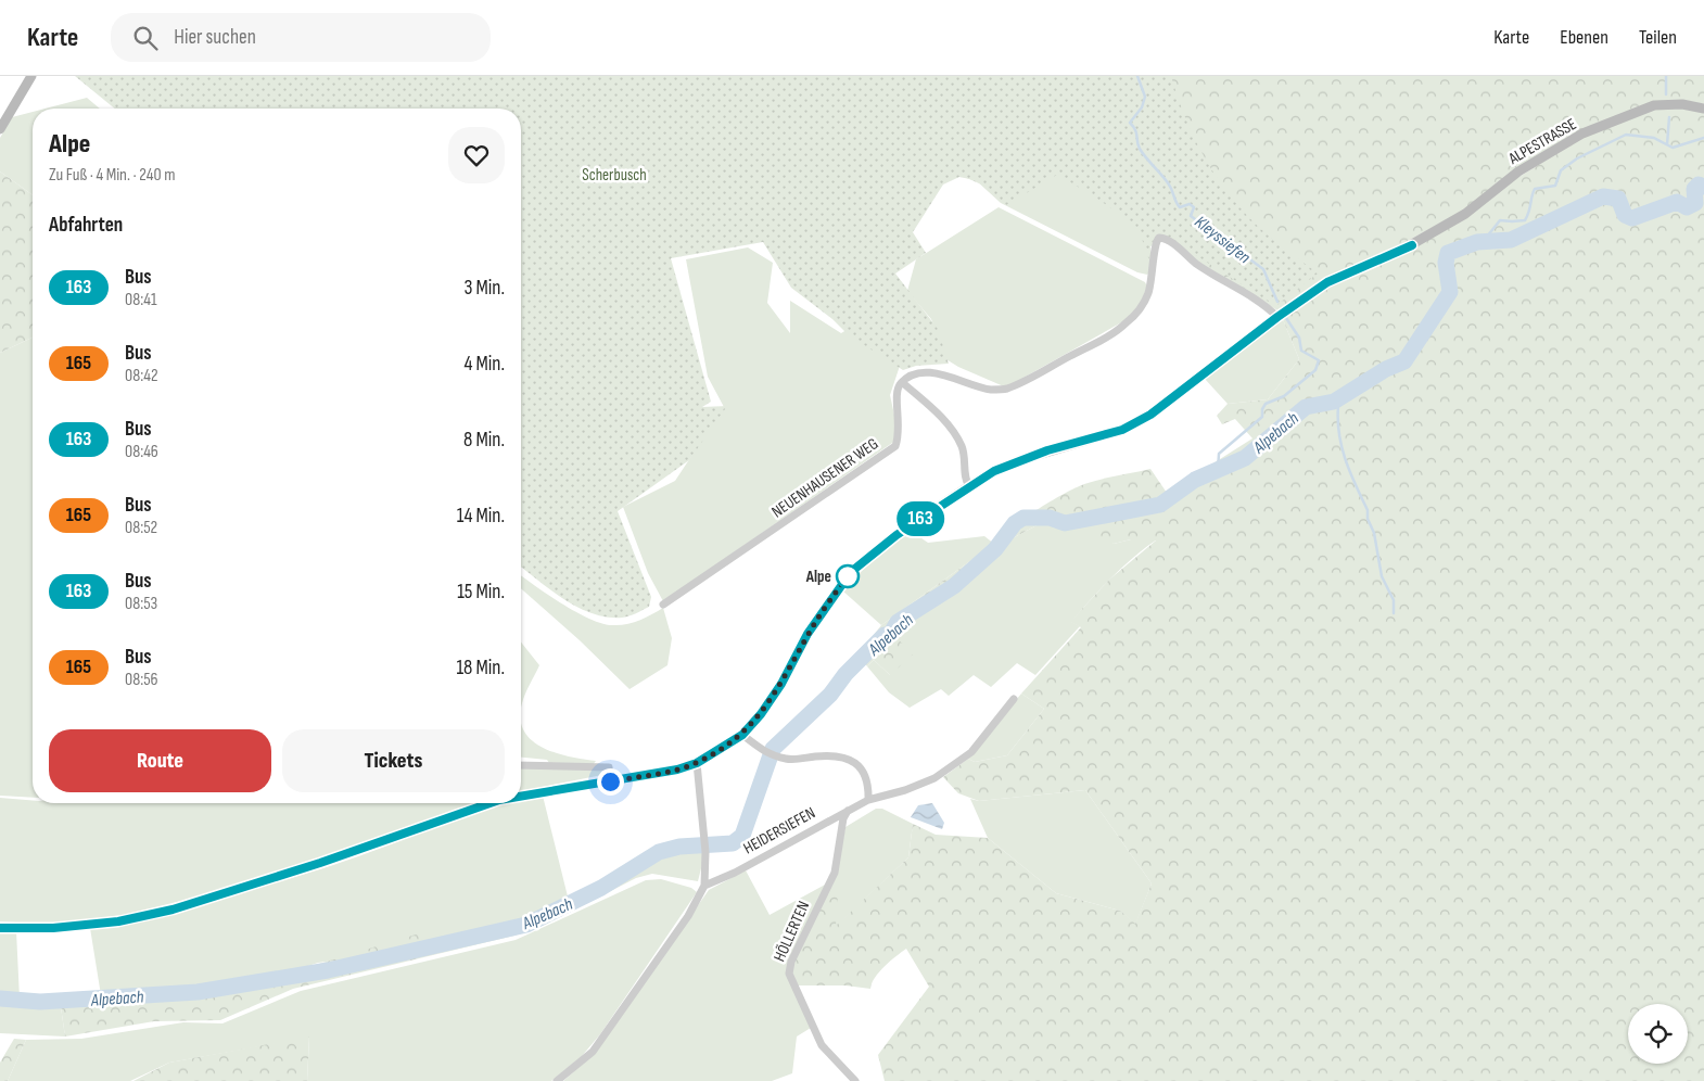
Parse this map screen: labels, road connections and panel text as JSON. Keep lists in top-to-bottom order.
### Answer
{
  "streets": {
    "main road": ["ALPESTRASSE"],
    "street": ["NEUENHAUSENER WEG", "HEIDERSIEFEN", "HÖLLERTEN"]
  },
  "crossings": [
    ["HEIDERSIEFEN", "HÖLLERTEN"]
  ],
  "water": ["Kleyssiefen", "Alpebach"],
  "parks": ["Scherbusch"],
  "places": ["Alpe"],
  "lines": ["bus line 163"],
  "page": {
    "header": "Karte",
    "search": "Hier suchen",
    "nav": ["Karte", "Ebenen", "Teilen"],
    "on_map": "163",
    "heading": [
      ["Alpe", "Zu Fuß · 4 Min. · 240 m"],
      "Abfahrten"
    ],
    "list": [
      {
        "mark": "163",
        "name": "Bus",
        "note": "08:41",
        "value": "3 Min."
      },
      {
        "mark": "165",
        "name": "Bus",
        "note": "08:42",
        "value": "4 Min."
      },
      {
        "mark": "163",
        "name": "Bus",
        "note": "08:46",
        "value": "8 Min."
      },
      {
        "mark": "165",
        "name": "Bus",
        "note": "08:52",
        "value": "14 Min."
      },
      {
        "mark": "163",
        "name": "Bus",
        "note": "08:53",
        "value": "15 Min."
      },
      {
        "mark": "165",
        "name": "Bus",
        "note": "08:56",
        "value": "18 Min."
      }
    ],
    "buttons": ["Route", "Tickets"]
  }
}
